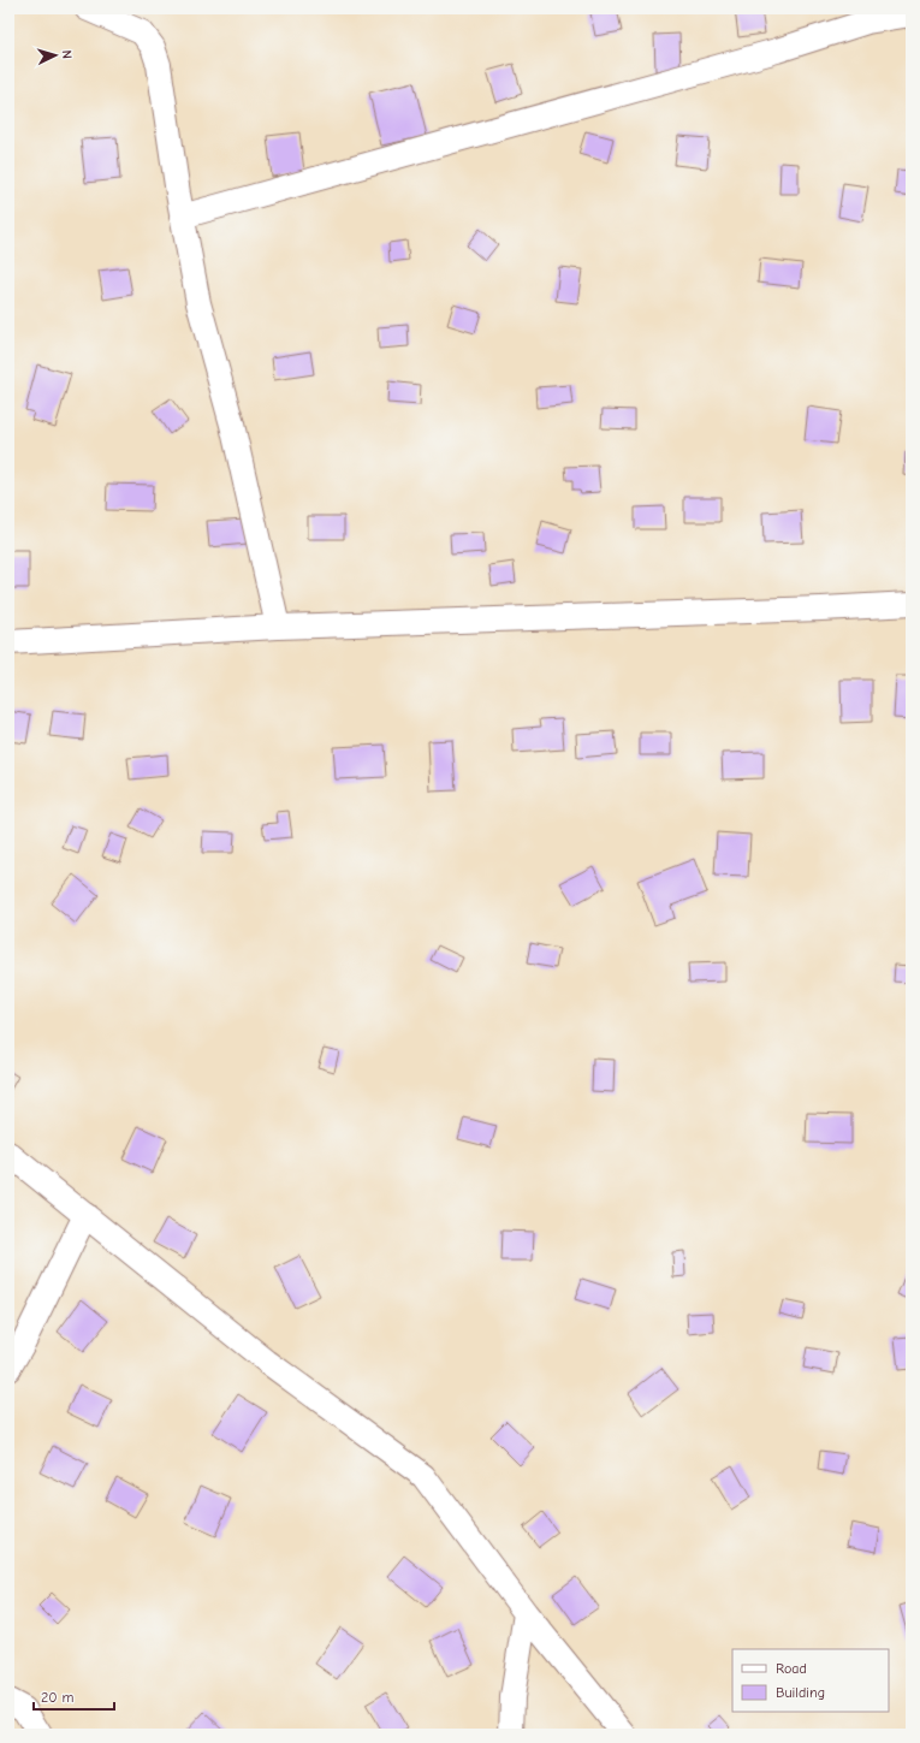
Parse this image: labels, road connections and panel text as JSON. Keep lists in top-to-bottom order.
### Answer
{
  "legend": ["Road", "Building"],
  "scale_bar": "20 m",
  "north": "right"
}
